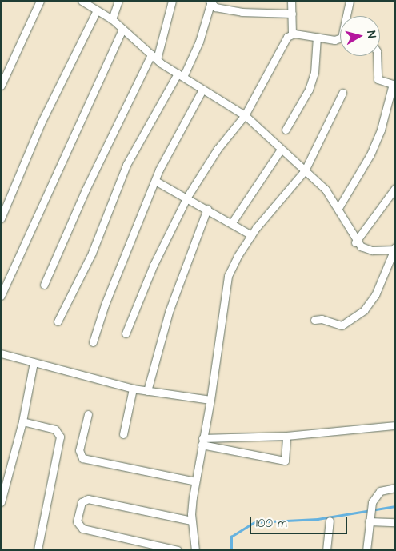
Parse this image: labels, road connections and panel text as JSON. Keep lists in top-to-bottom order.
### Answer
{
  "scale_bar": "100 m",
  "north": "right"
}
